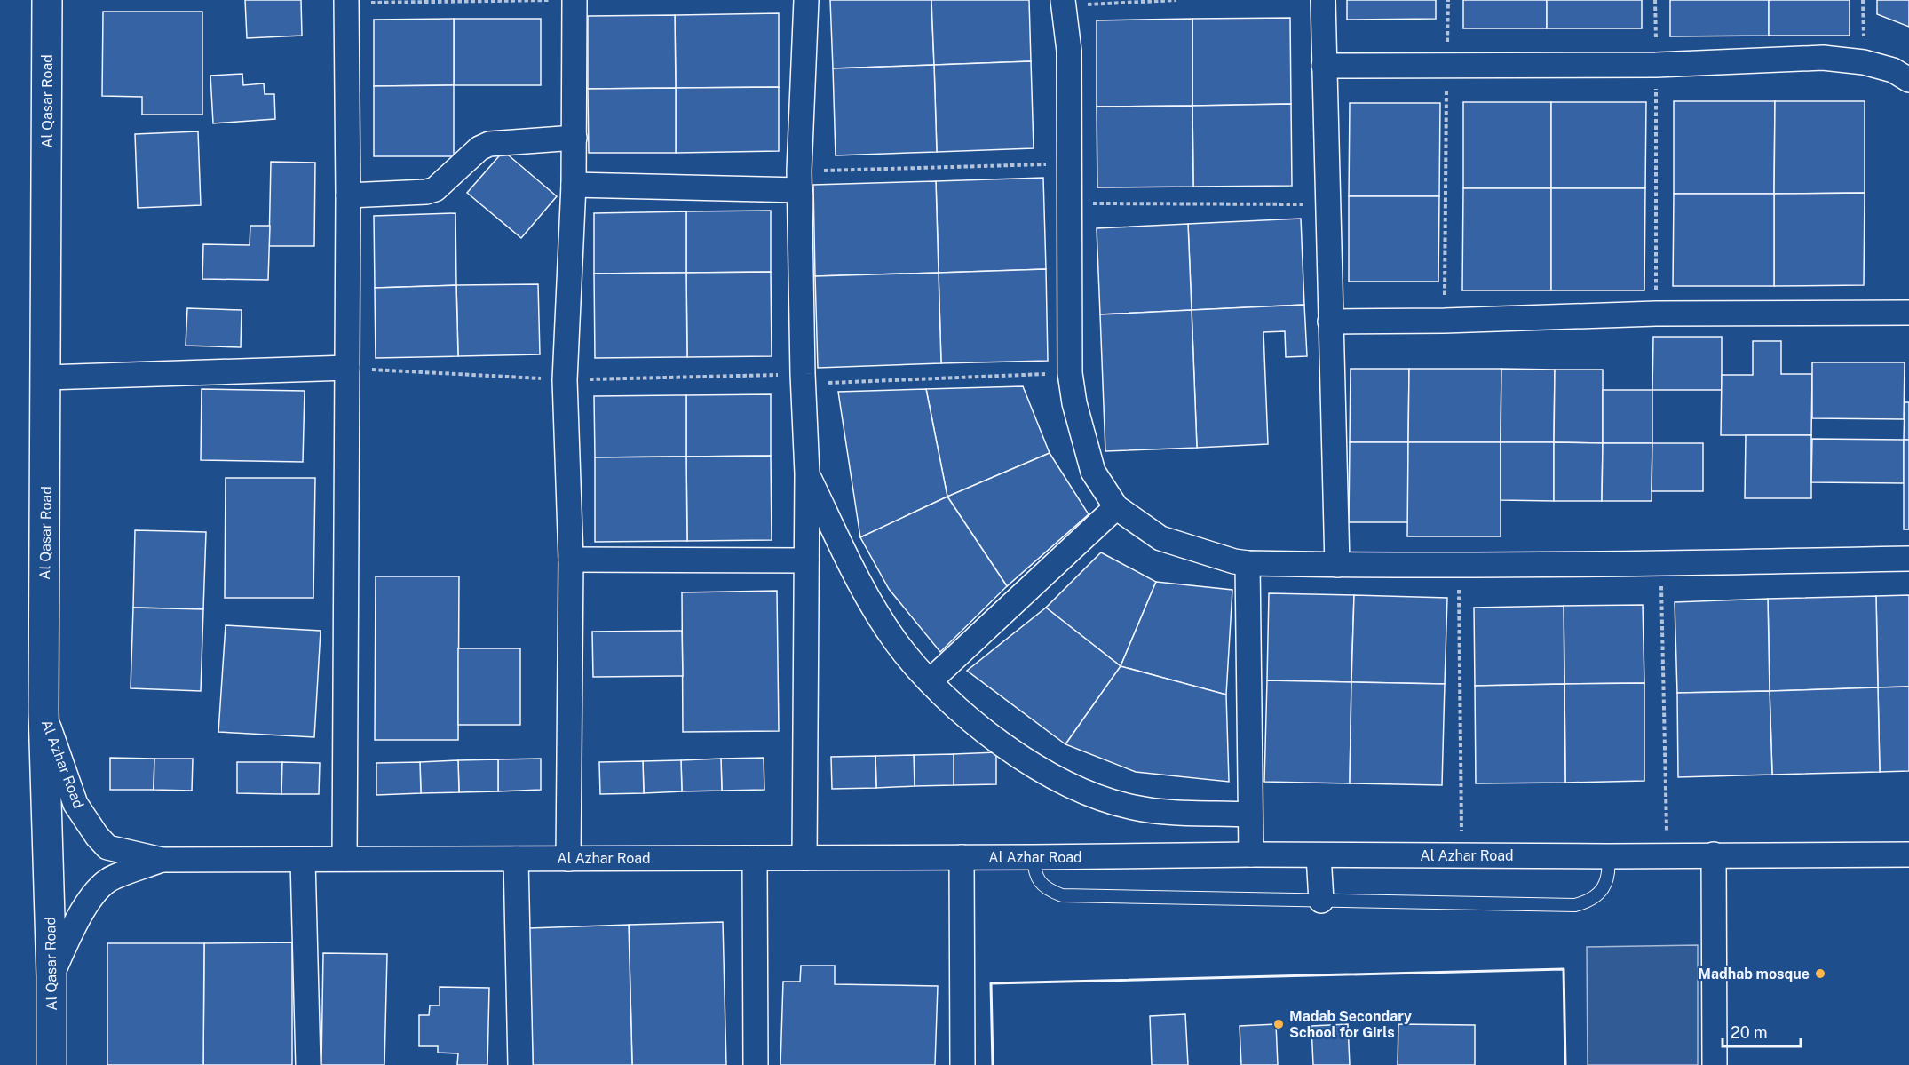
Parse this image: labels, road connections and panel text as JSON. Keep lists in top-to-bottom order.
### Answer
{
  "streets": {
    "main road": ["Al Qasar Road"],
    "street": ["Al Azhar Road"]
  },
  "crossings": [
    ["Al Qasar Road", "Al Azhar Road"]
  ],
  "places": ["Madhab mosque", "Madab Secondary School for Girls"],
  "scale_bar": "20 m"
}
